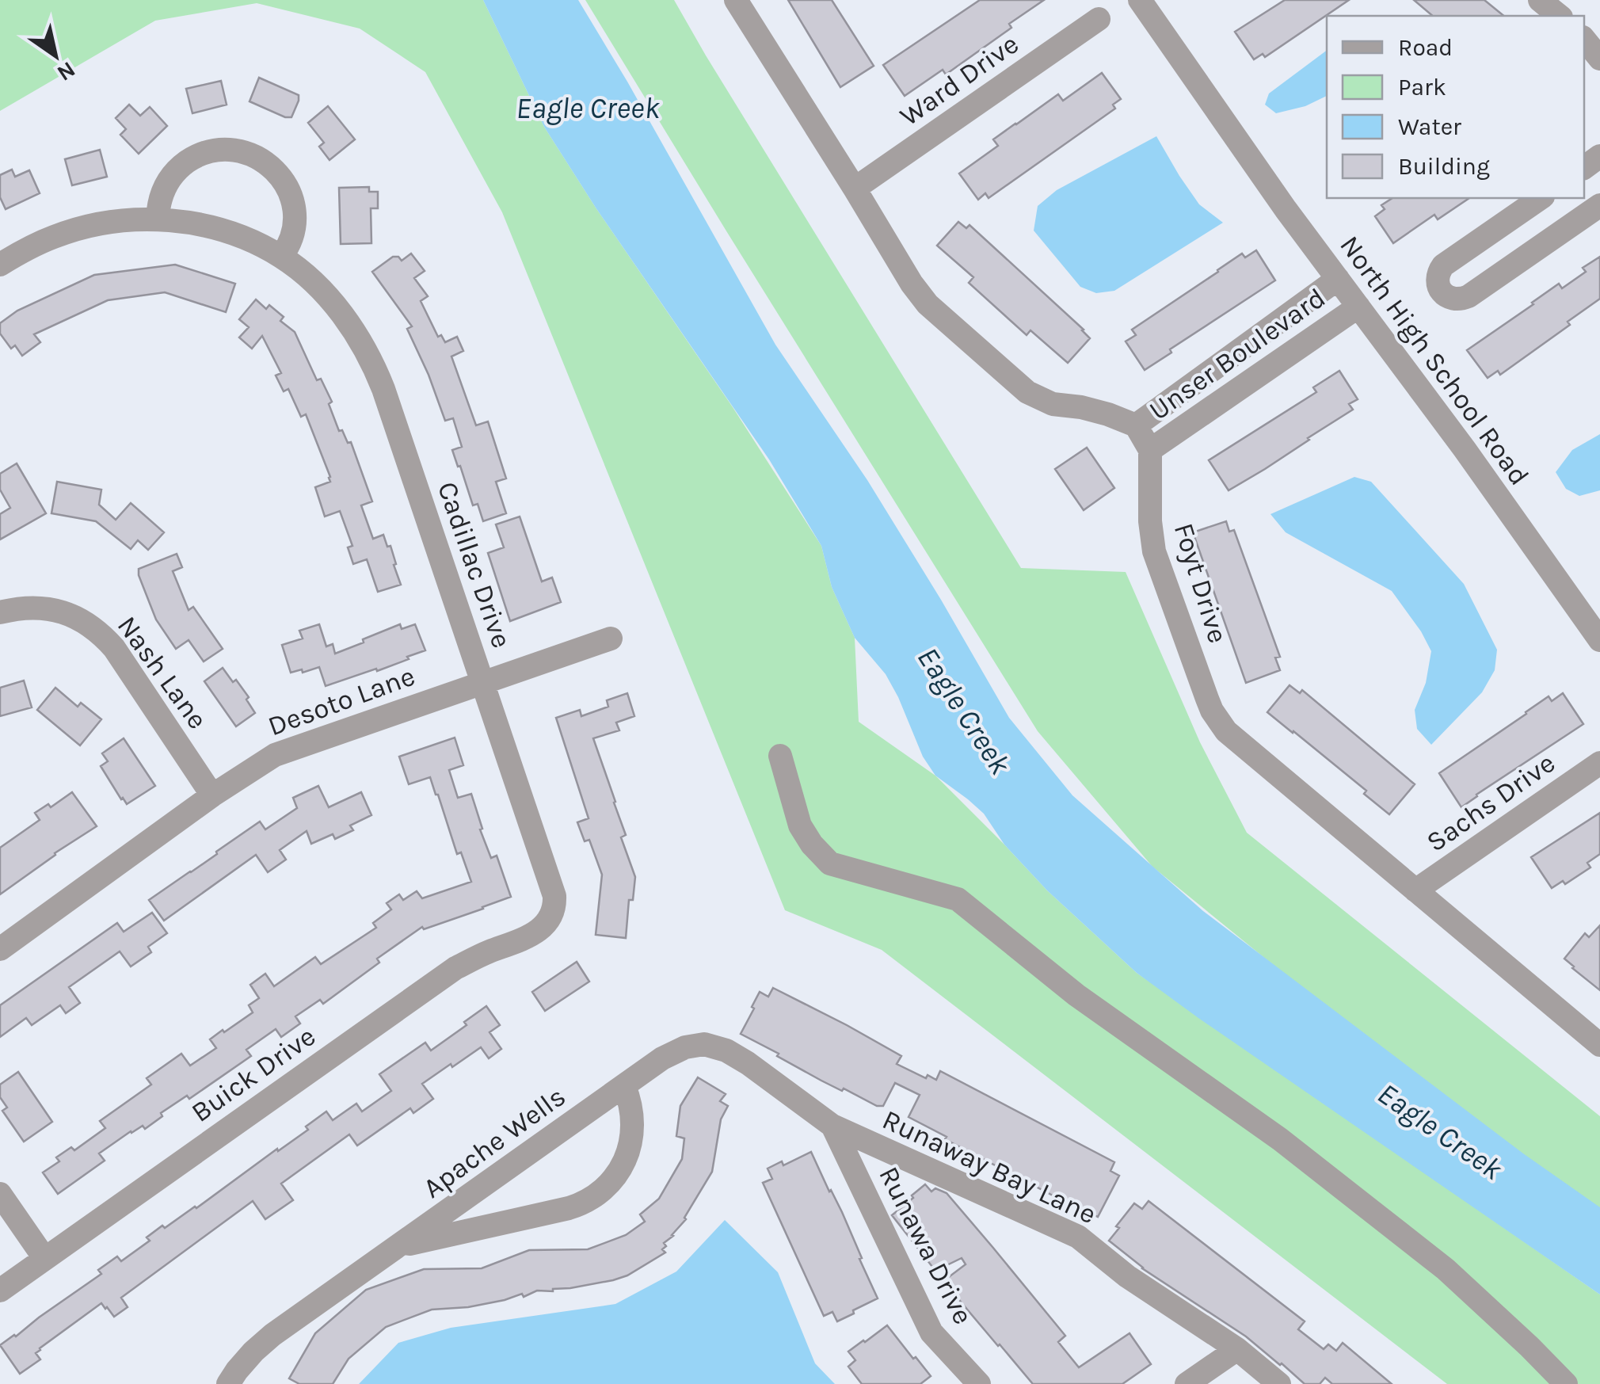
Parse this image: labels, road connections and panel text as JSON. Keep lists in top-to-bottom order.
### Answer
{
  "streets": {
    "street": [
      "Ward Drive",
      "Unser Boulevard",
      "North High School Road",
      "Cadillac Drive",
      "Foyt Drive",
      "Nash Lane",
      "Desoto Lane",
      "Sachs Drive",
      "Buick Drive",
      "Apache Wells",
      "Runaway Bay Lane",
      "Runawa Drive"
    ]
  },
  "crossings": [
    ["Unser Boulevard", "North High School Road"],
    ["Unser Boulevard", "Foyt Drive"],
    ["Cadillac Drive", "Desoto Lane"],
    ["Cadillac Drive", "Buick Drive"],
    ["Foyt Drive", "Sachs Drive"],
    ["Nash Lane", "Desoto Lane"],
    ["Apache Wells", "Runaway Bay Lane"],
    ["Runaway Bay Lane", "Runawa Drive"]
  ],
  "water": ["Eagle Creek"],
  "legend": [
    "Road",
    "Park",
    "Water",
    "Building"
  ],
  "north": "bottom right"
}
